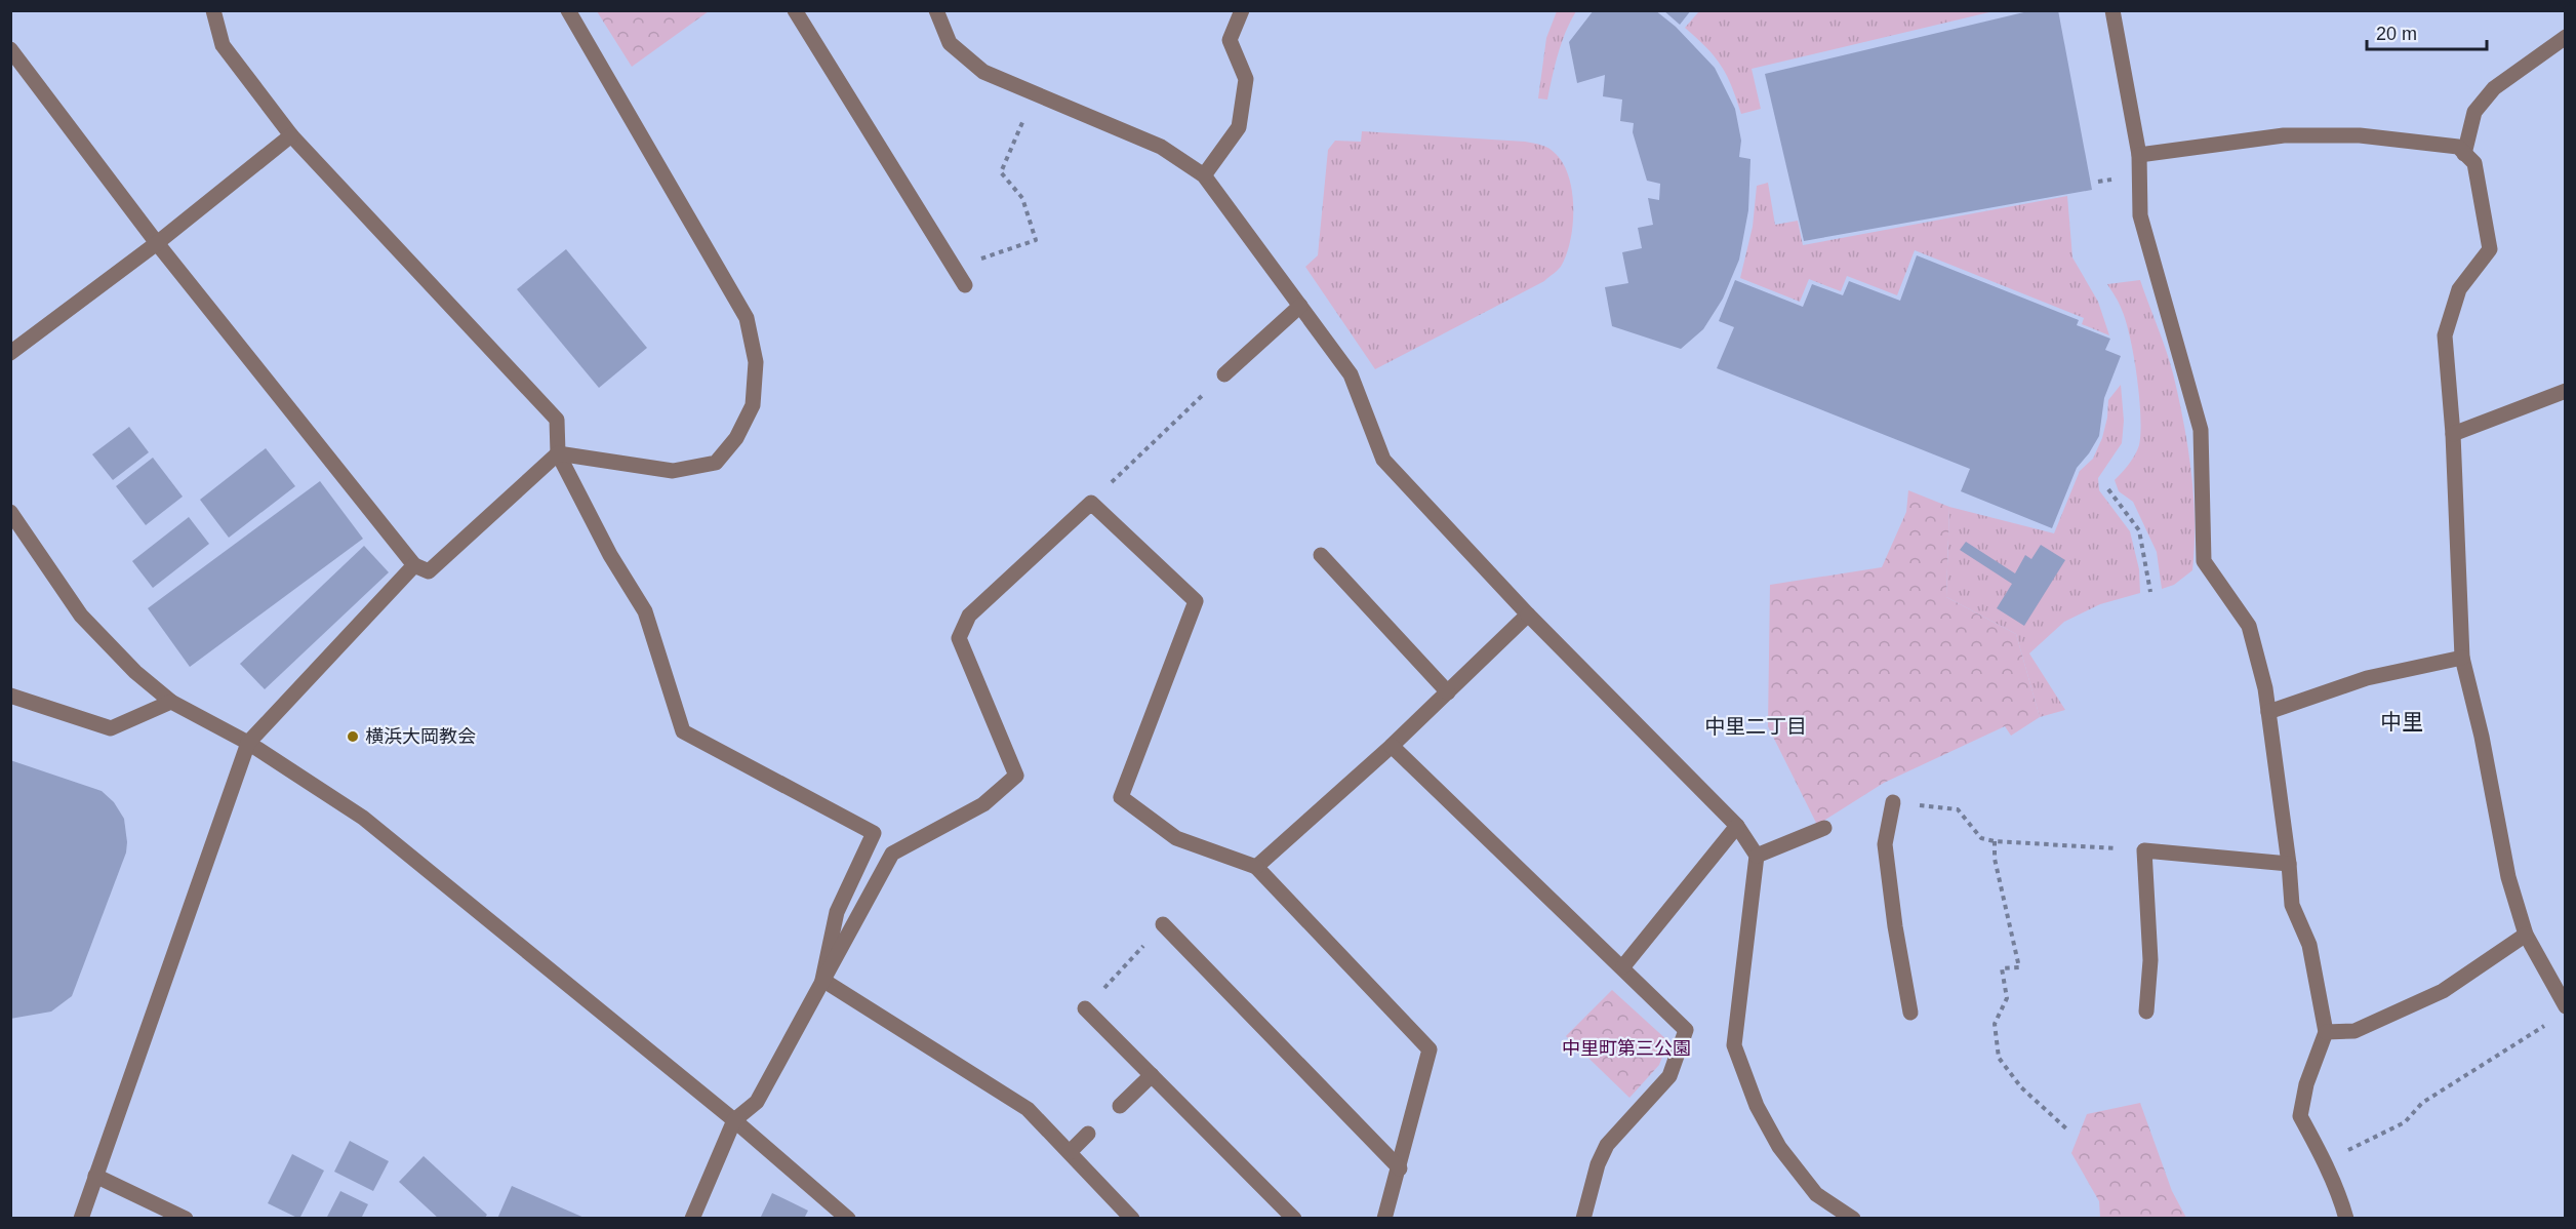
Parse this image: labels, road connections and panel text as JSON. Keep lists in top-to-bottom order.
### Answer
{
  "districts": ["中里", "中里二丁目"],
  "parks": ["中里町第三公園"],
  "places": ["横浜大岡教会"],
  "scale_bar": "20 m"
}
